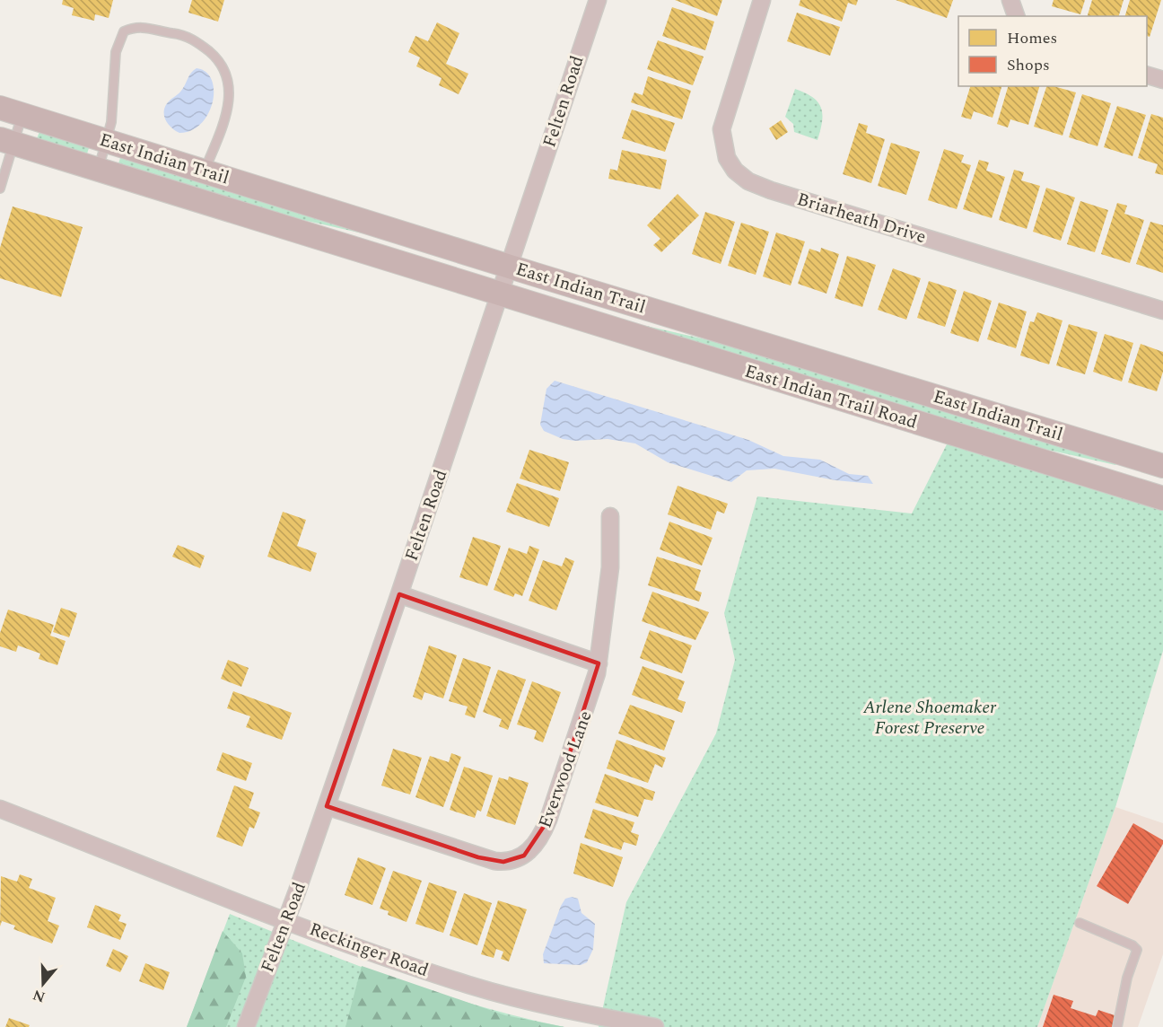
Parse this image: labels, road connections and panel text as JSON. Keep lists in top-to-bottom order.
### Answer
{
  "streets": {
    "main road": ["East Indian Trail", "East Indian Trail Road"],
    "street": [
      "Felten Road",
      "Briarheath Drive",
      "Everwood Lane",
      "Reckinger Road"
    ]
  },
  "crossings": [
    ["Felten Road", "East Indian Trail"],
    ["Felten Road", "East Indian Trail Road"],
    ["Felten Road", "Everwood Lane"],
    ["Felten Road", "Reckinger Road"],
    ["East Indian Trail", "East Indian Trail Road"]
  ],
  "parks": ["Arlene Shoemaker Forest Preserve"],
  "legend": ["Homes", "Shops"],
  "north": "bottom"
}
